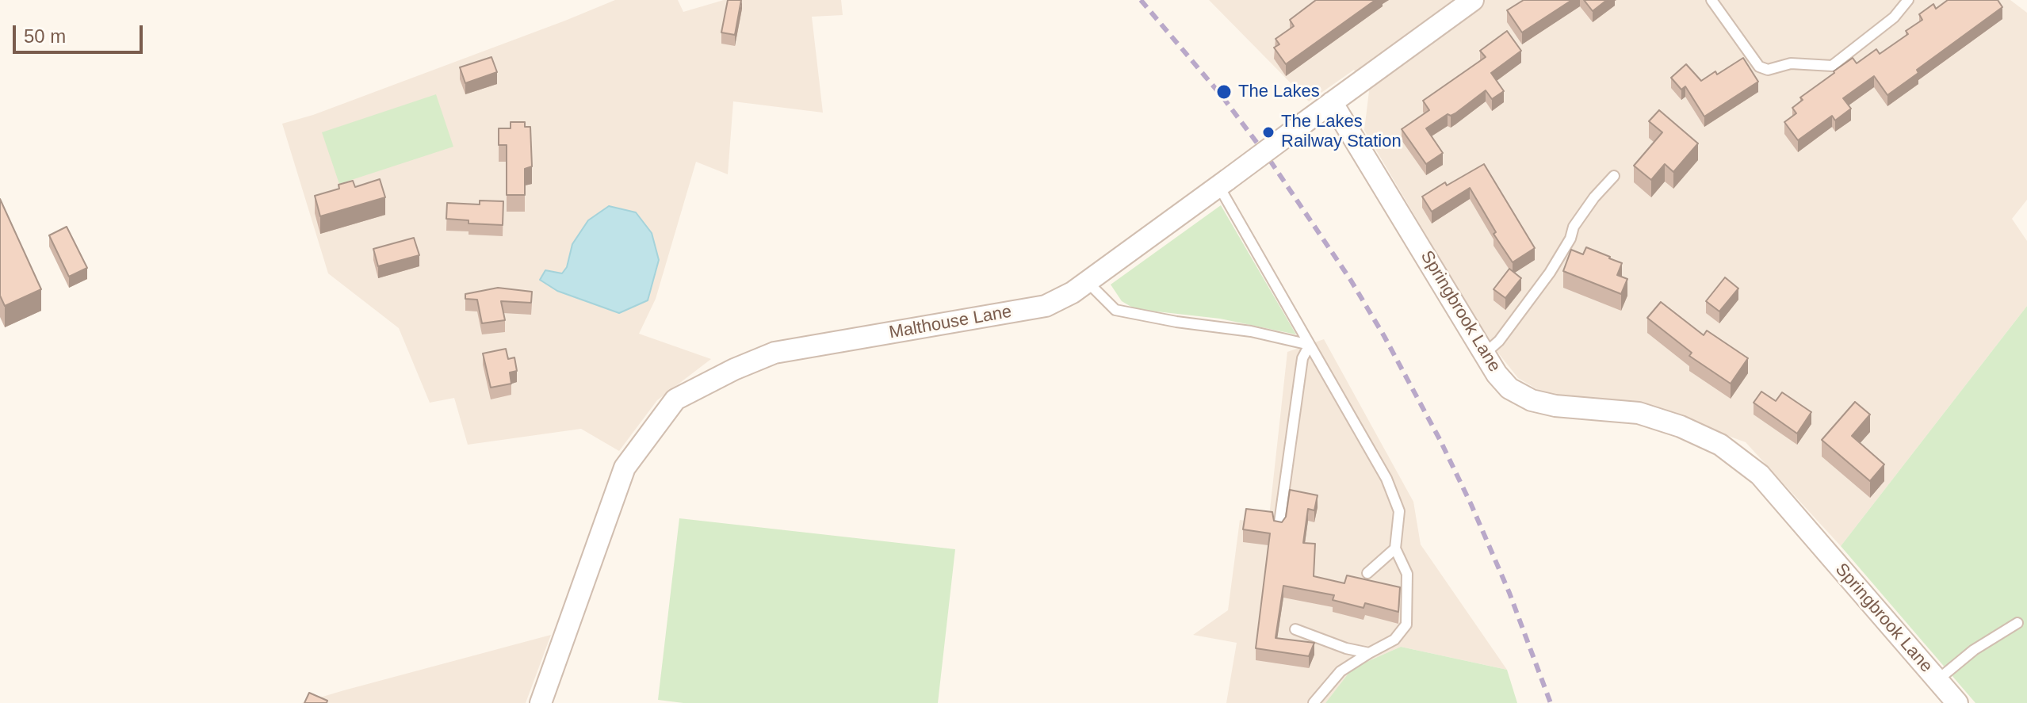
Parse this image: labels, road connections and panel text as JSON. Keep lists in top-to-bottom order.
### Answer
{
  "streets": {
    "street": ["Springbrook Lane", "Malthouse Lane"]
  },
  "crossings": [
    ["Springbrook Lane", "Malthouse Lane"]
  ],
  "places": ["The Lakes", "The Lakes Railway Station"],
  "scale_bar": "50 m"
}
